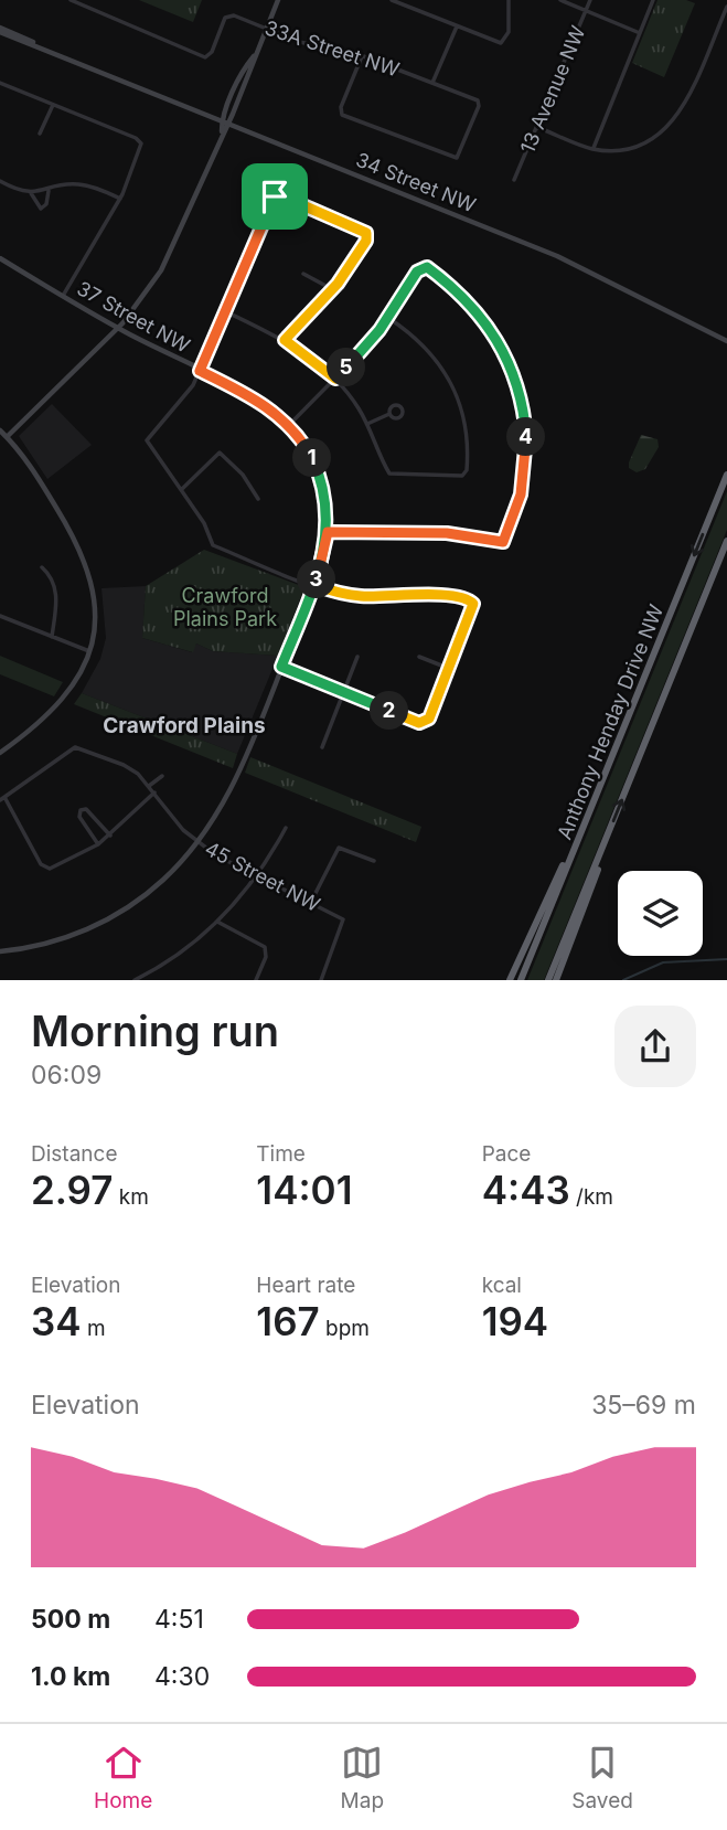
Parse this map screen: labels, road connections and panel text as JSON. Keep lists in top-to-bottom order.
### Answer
{
  "streets": {
    "highway": ["Anthony Henday Drive NW"],
    "street": [
      "33A Street NW",
      "13 Avenue NW",
      "34 Street NW",
      "37 Street NW",
      "45 Street NW"
    ]
  },
  "crossings": [
    ["37 Street NW", "45 Street NW"]
  ],
  "districts": ["Crawford Plains"],
  "parks": ["Crawford Plains Park"],
  "page": {
    "pins": [
      "5",
      "4",
      "1",
      "3",
      "2"
    ],
    "heading": ["Morning run", "06:09"],
    "stats": [
      ["Distance", "2.97 km"],
      ["Time", "14:01"],
      ["Pace", "4:43 /km"],
      ["Elevation", "34 m"],
      ["Heart rate", "167 bpm"],
      ["kcal", "194"]
    ],
    "chart": ["Elevation", "35–69 m"],
    "list": [
      {
        "name": "500 m",
        "note": "4:51"
      },
      {
        "name": "1.0 km",
        "note": "4:30"
      }
    ],
    "tabs": ["Home", "Map", "Saved"]
  }
}
